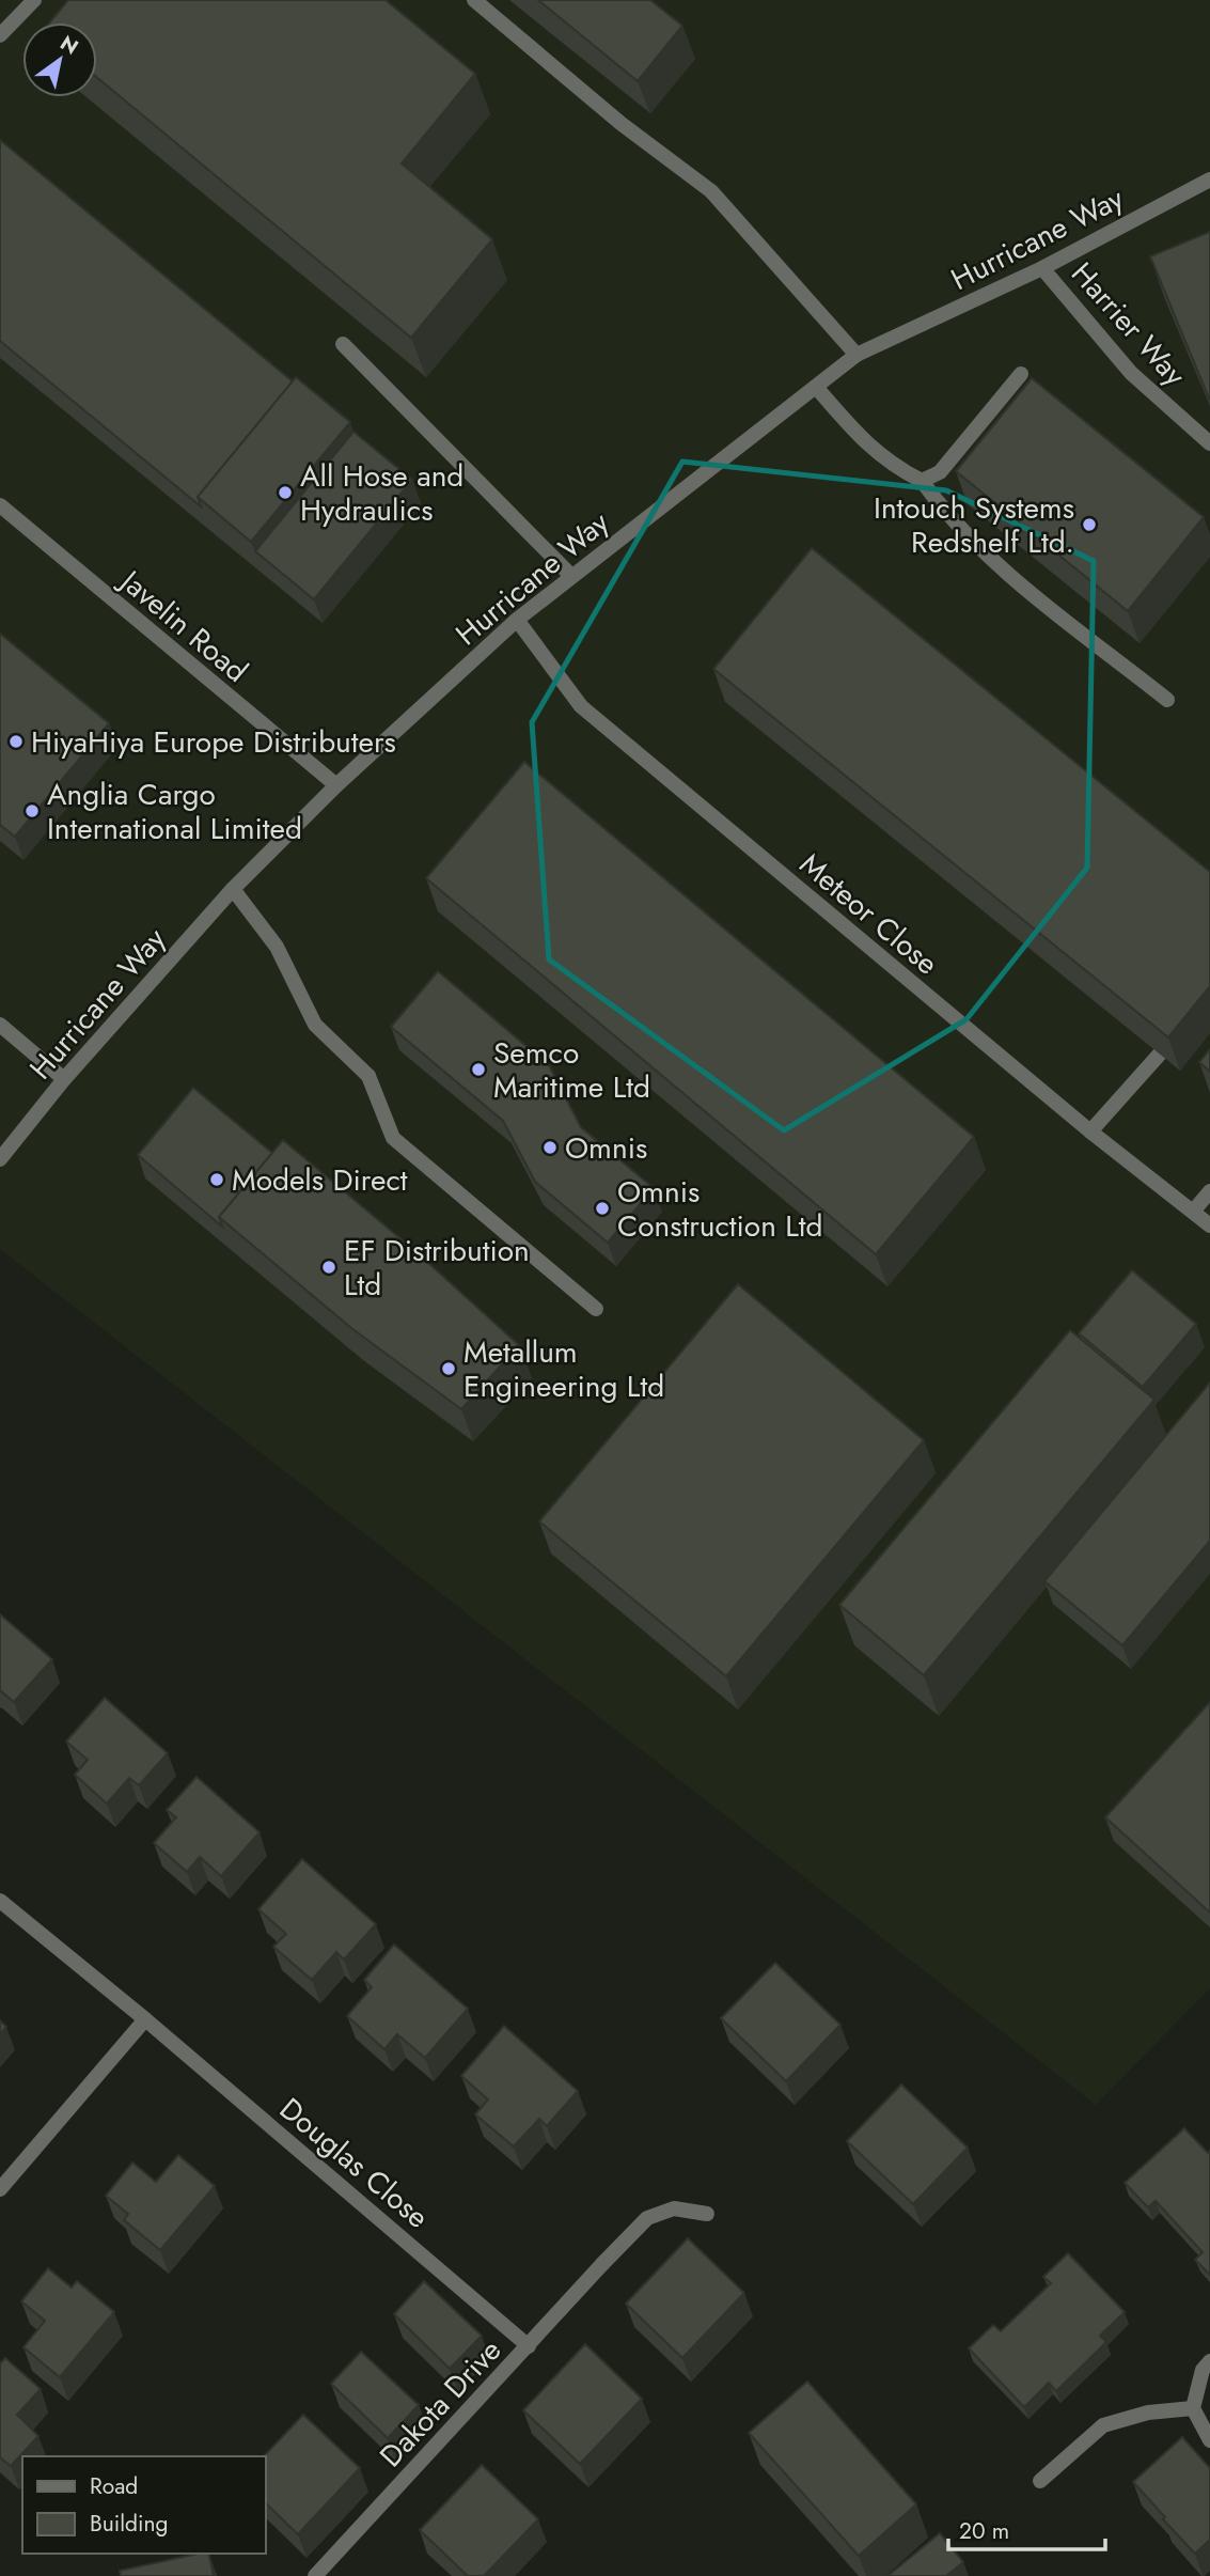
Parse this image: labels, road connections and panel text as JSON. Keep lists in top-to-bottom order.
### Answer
{
  "streets": {
    "street": [
      "Hurricane Way",
      "Harrier Way",
      "Javelin Road",
      "Meteor Close",
      "Douglas Close",
      "Dakota Drive"
    ]
  },
  "crossings": [
    ["Hurricane Way", "Harrier Way"],
    ["Hurricane Way", "Javelin Road"],
    ["Hurricane Way", "Meteor Close"],
    ["Douglas Close", "Dakota Drive"]
  ],
  "places": [
    "All Hose and Hydraulics",
    "Intouch Systems Redshelf Ltd.",
    "HiyaHiya Europe Distributers",
    "Anglia Cargo International Limited",
    "Semco Maritime Ltd",
    "Omnis",
    "Models Direct",
    "Omnis Construction Ltd",
    "EF Distribution Ltd",
    "Metallum Engineering Ltd"
  ],
  "legend": ["Road", "Building"],
  "scale_bar": "20 m",
  "north": "top right"
}
